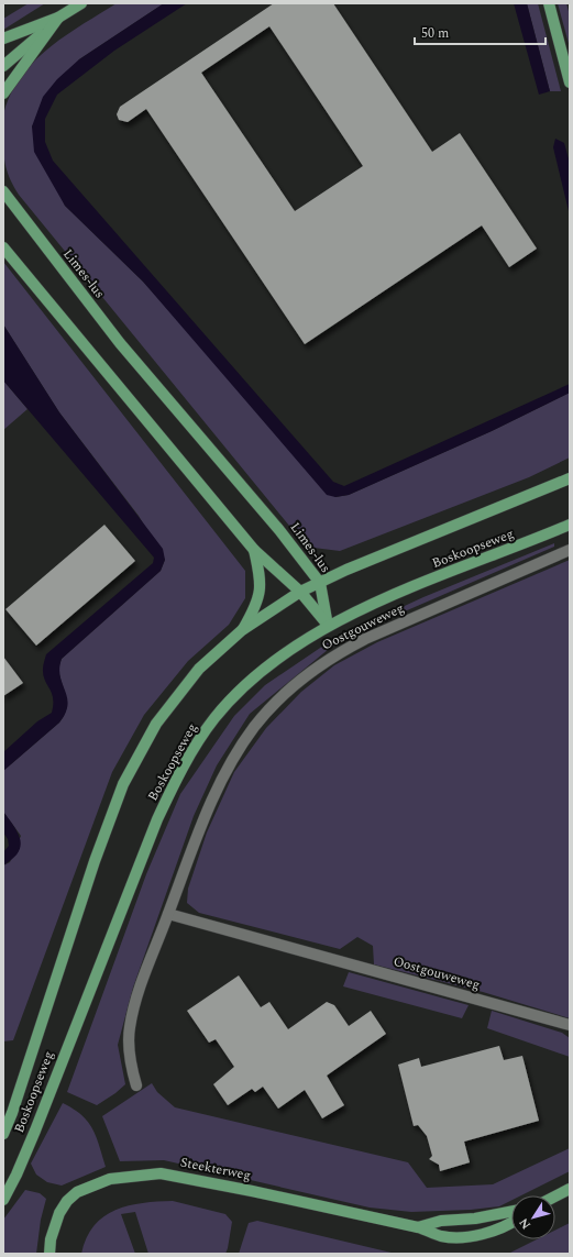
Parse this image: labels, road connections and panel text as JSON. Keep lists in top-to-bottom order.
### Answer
{
  "streets": {
    "main road": ["Limes-lus", "Boskoopseweg", "Steekterweg"],
    "street": ["Oostgouweweg"]
  },
  "crossings": [
    ["Limes-lus", "Boskoopseweg"]
  ],
  "scale_bar": "50 m",
  "north": "bottom left"
}
